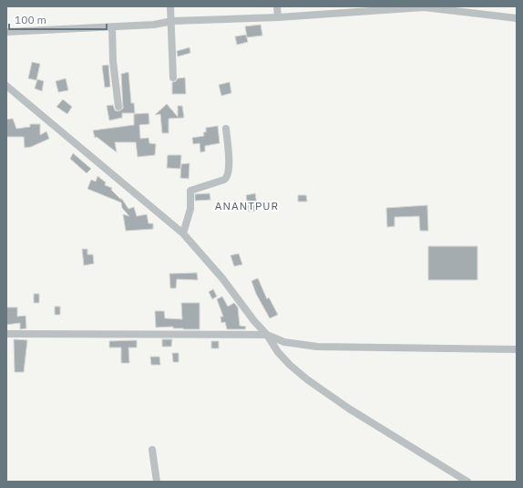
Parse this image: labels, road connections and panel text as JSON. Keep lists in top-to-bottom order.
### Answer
{
  "districts": ["ANANTPUR"],
  "scale_bar": "100 m"
}
